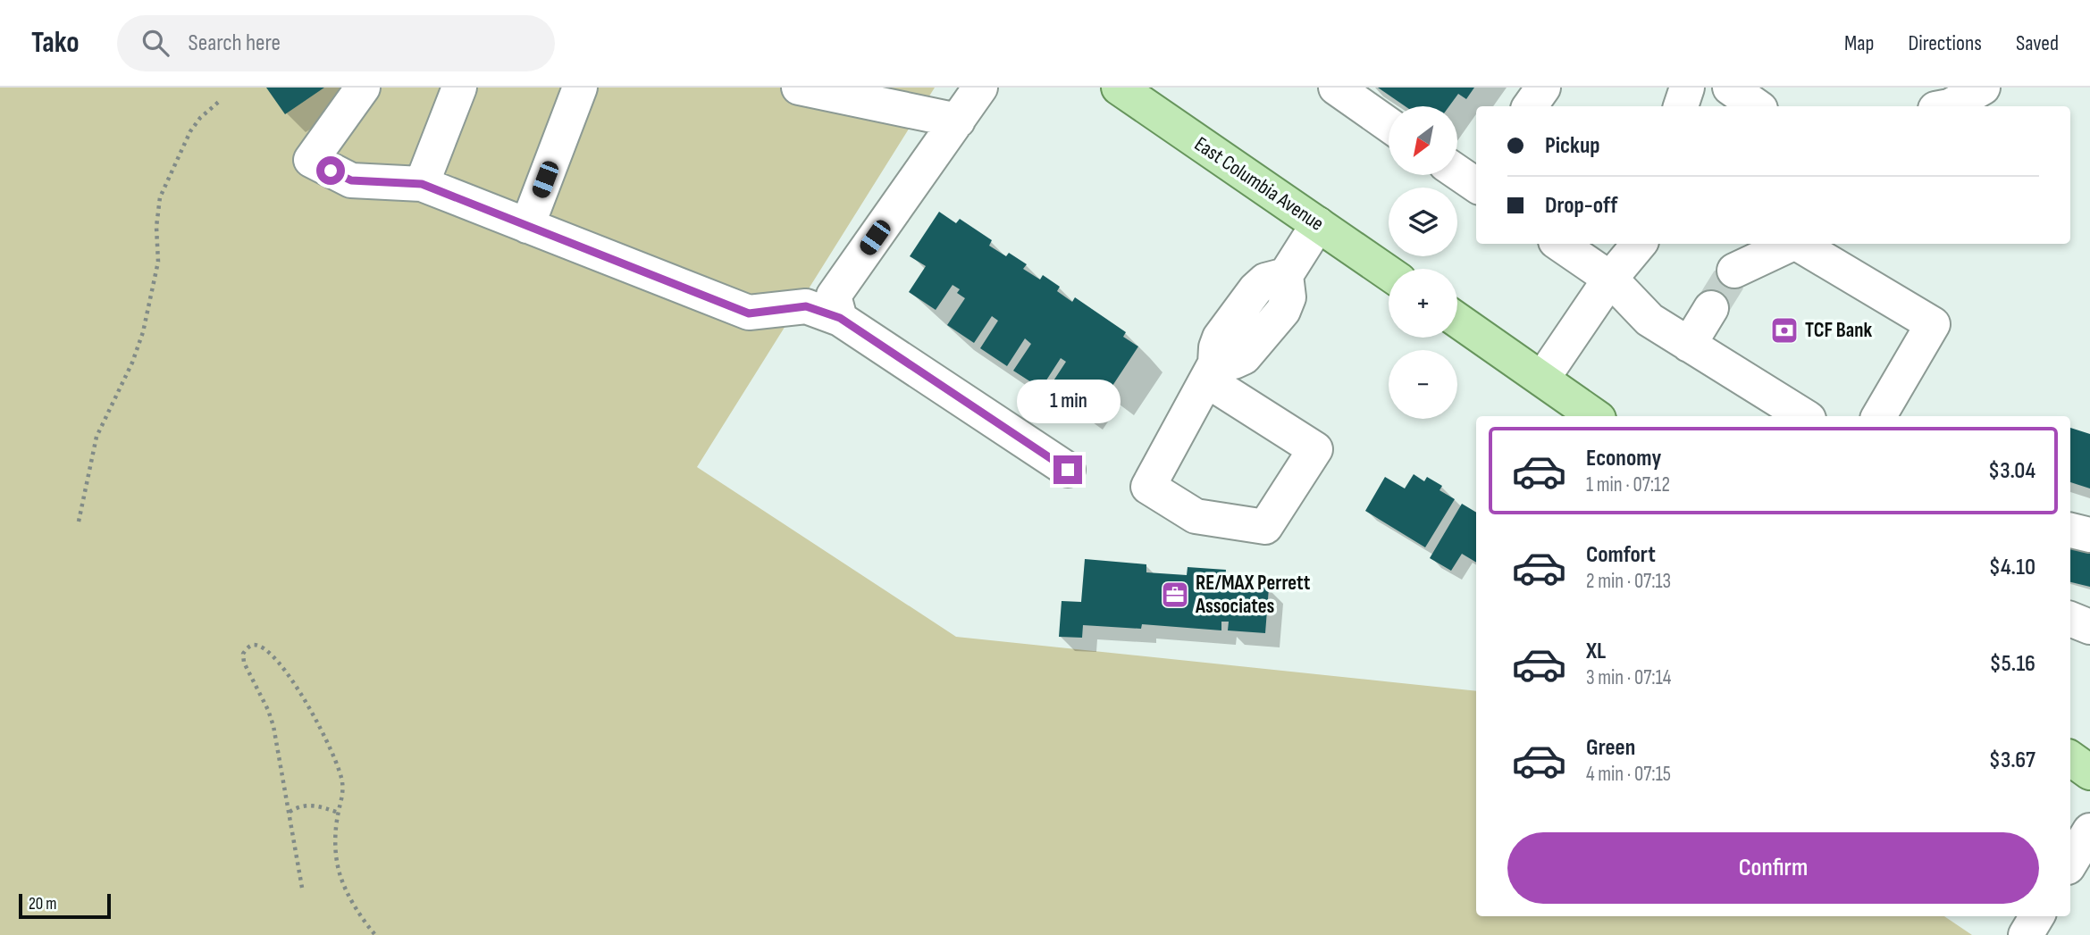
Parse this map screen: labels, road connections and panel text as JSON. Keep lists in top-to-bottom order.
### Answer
{
  "streets": {
    "main road": ["East Columbia Avenue"]
  },
  "places": {
    "bank": ["TCF Bank"],
    "office": ["RE/MAX Perrett Associates"]
  },
  "scale_bar": "20 m",
  "north": "bottom left",
  "page": {
    "header": "Tako",
    "search": "Search here",
    "nav": ["Map", "Directions", "Saved"],
    "map_buttons": ["+", "−"],
    "banner": ["Pickup", "Drop-off"],
    "bubble": "1 min",
    "list": [
      {
        "name": "Economy",
        "note": "1 min · 07:12",
        "value": "$3.04"
      },
      {
        "name": "Comfort",
        "note": "2 min · 07:13",
        "value": "$4.10"
      },
      {
        "name": "XL",
        "note": "3 min · 07:14",
        "value": "$5.16"
      },
      {
        "name": "Green",
        "note": "4 min · 07:15",
        "value": "$3.67"
      }
    ],
    "buttons": "Confirm",
    "scale": "20 m"
  }
}
